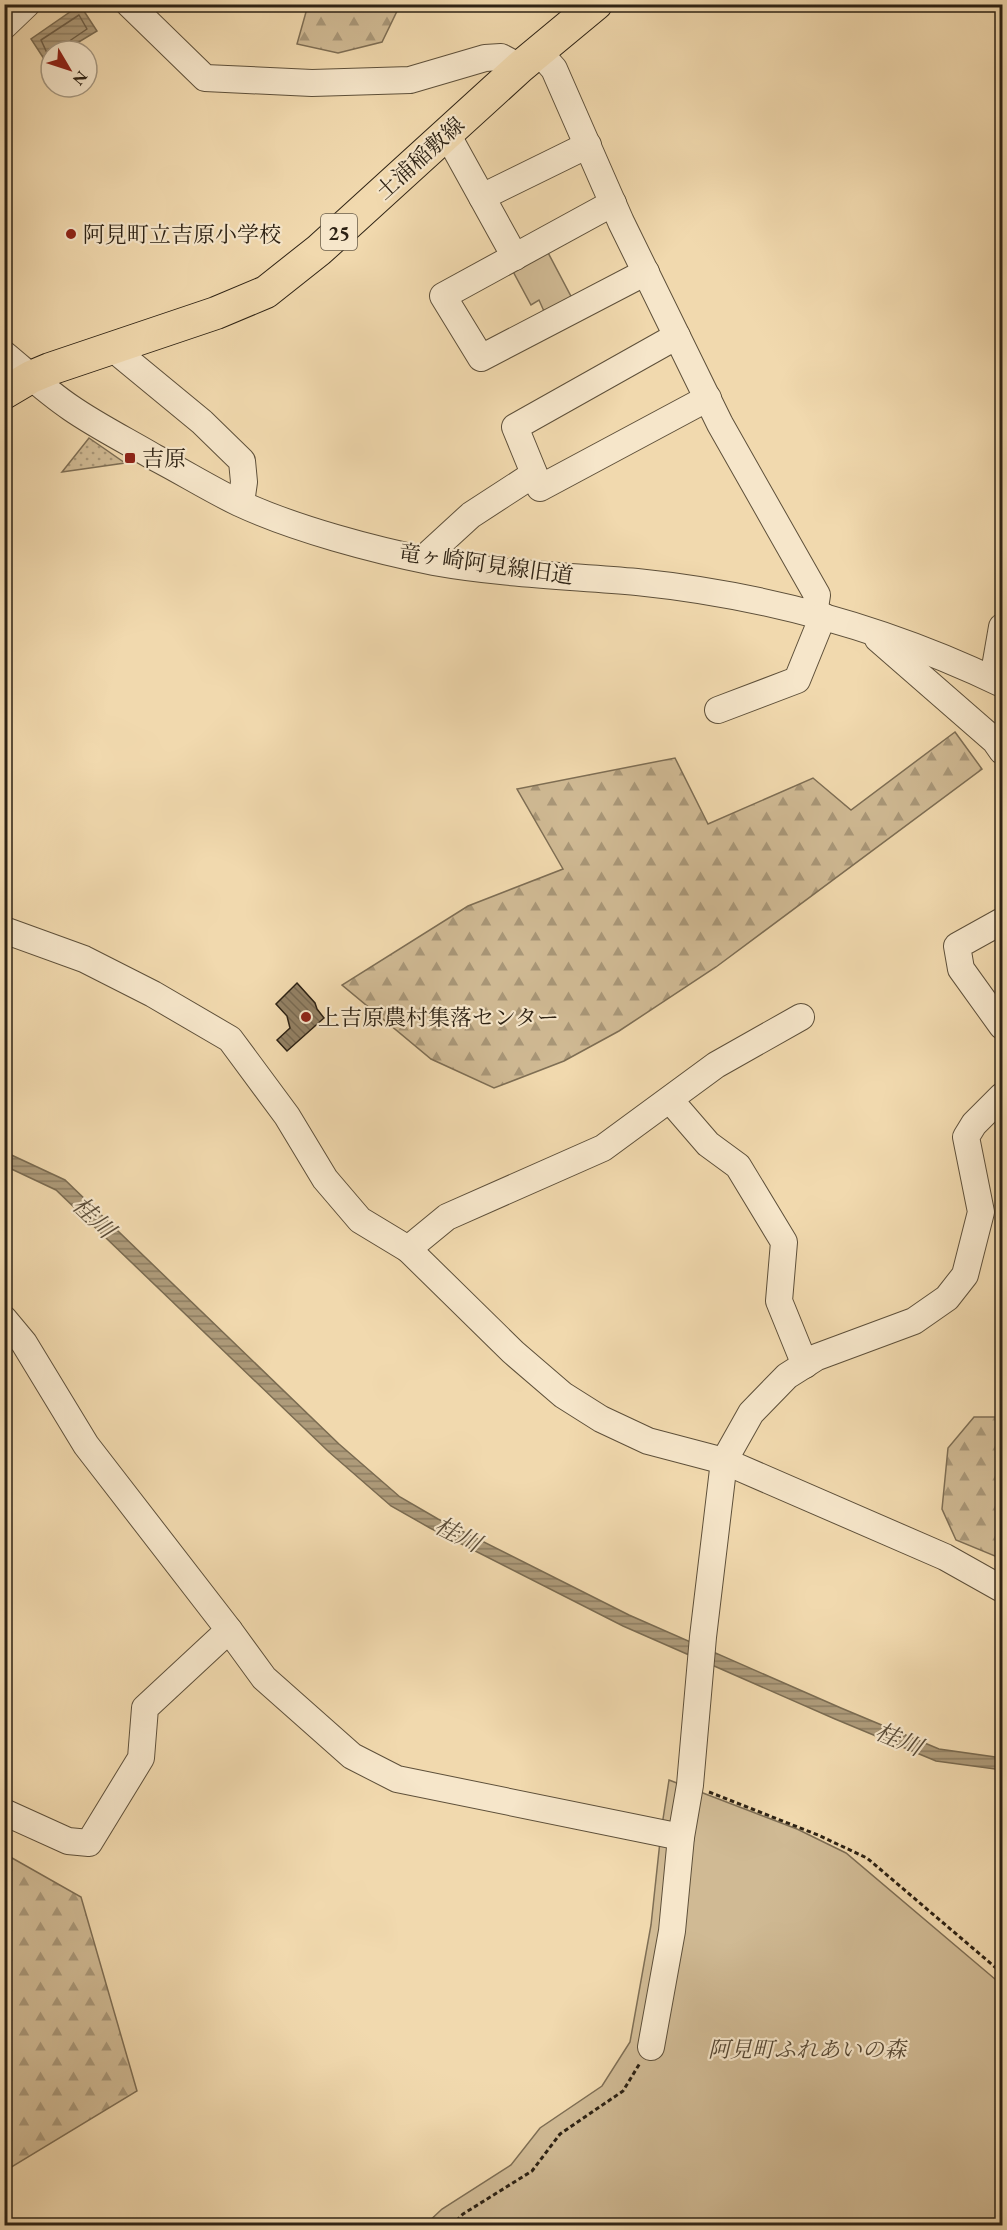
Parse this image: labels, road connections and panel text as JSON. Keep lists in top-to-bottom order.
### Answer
{
  "streets": {
    "main road": ["土浦稲敷線", "25"],
    "street": ["竜ヶ崎阿見線旧道"]
  },
  "crossings": [
    ["土浦稲敷線", "竜ヶ崎阿見線旧道"]
  ],
  "water": ["桂川"],
  "parks": ["阿見町ふれあいの森"],
  "places": {
    "other": ["阿見町立吉原小学校", "上吉原農村集落センター"],
    "transit": ["吉原"]
  },
  "north": "bottom right"
}
